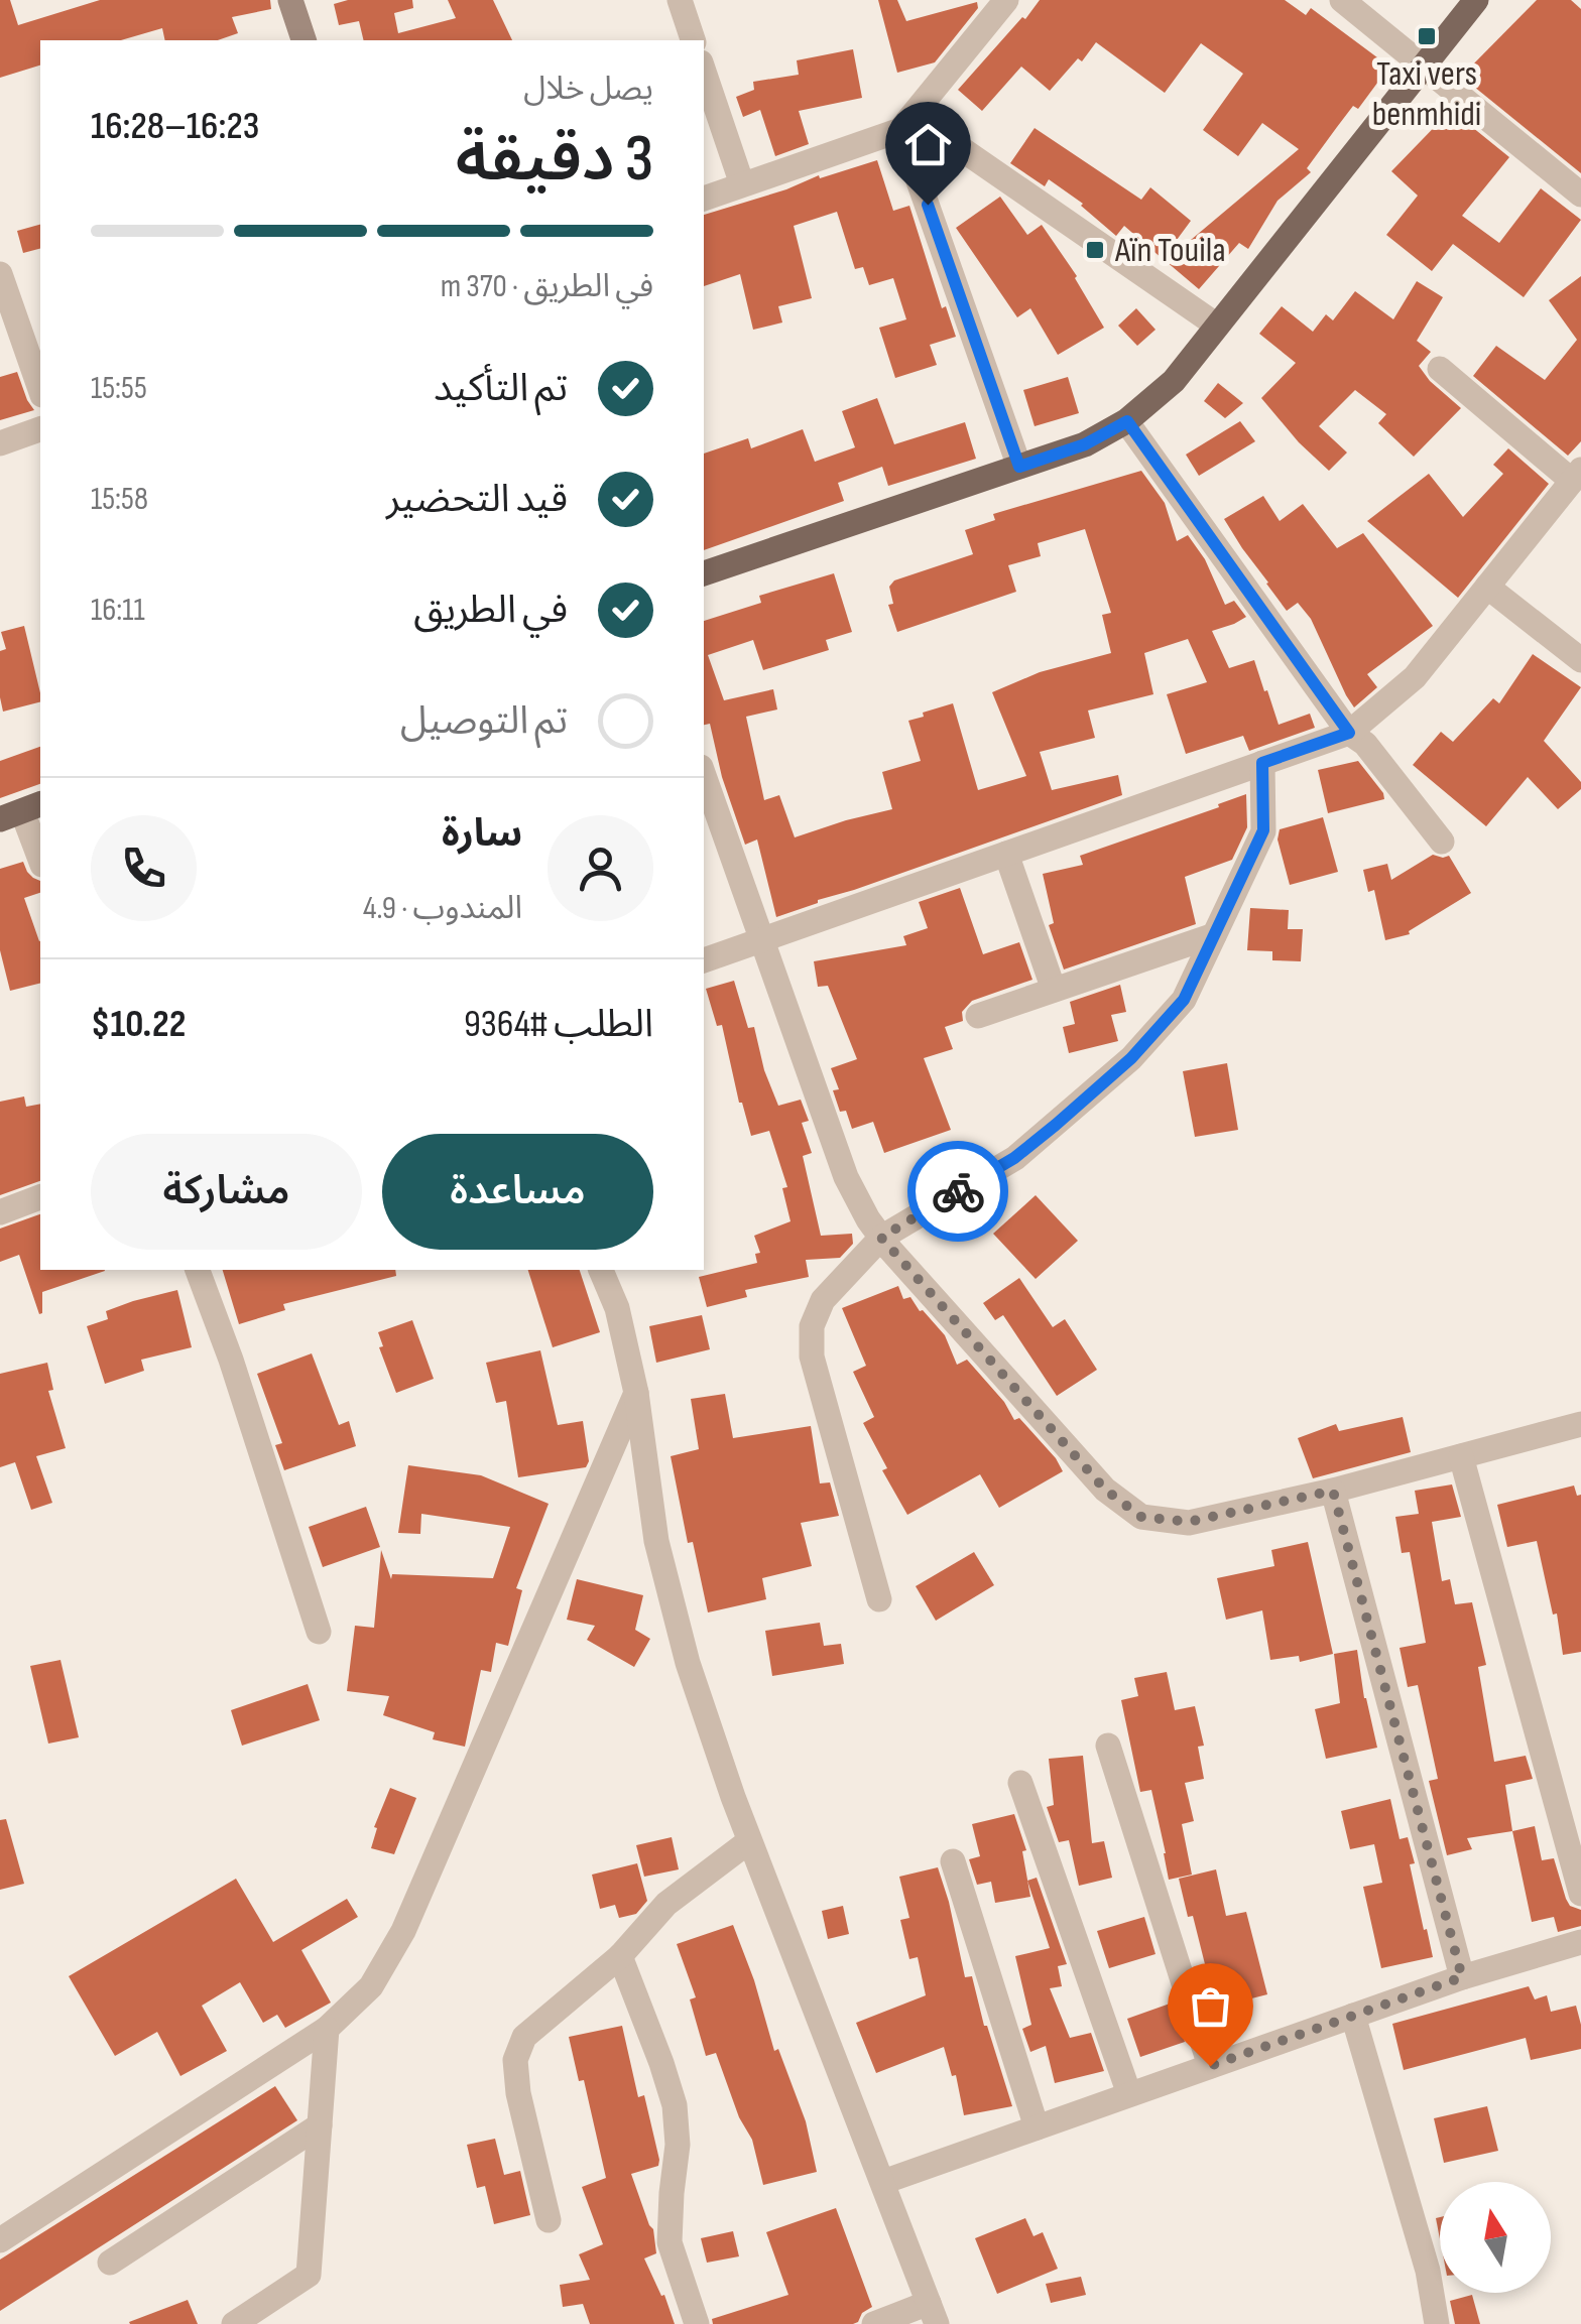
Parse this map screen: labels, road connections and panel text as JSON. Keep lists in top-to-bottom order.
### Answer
{
  "places": {
    "transit": ["Taxi vers benmhidi", "Aïn Touila"]
  },
  "north": "top",
  "page": {
    "heading": ["3 دقيقة", "يصل خلال", "16:23–16:28"],
    "panel": [
      "سارة",
      "المندوب · 4.9",
      "الطلب #9364",
      "$10.22"
    ],
    "bar": "في الطريق · 370 m",
    "list": [
      ["تم التأكيد", "15:55"],
      ["قيد التحضير", "15:58"],
      ["في الطريق", "16:11"],
      "تم التوصيل"
    ],
    "buttons": ["مساعدة", "مشاركة"]
  }
}
